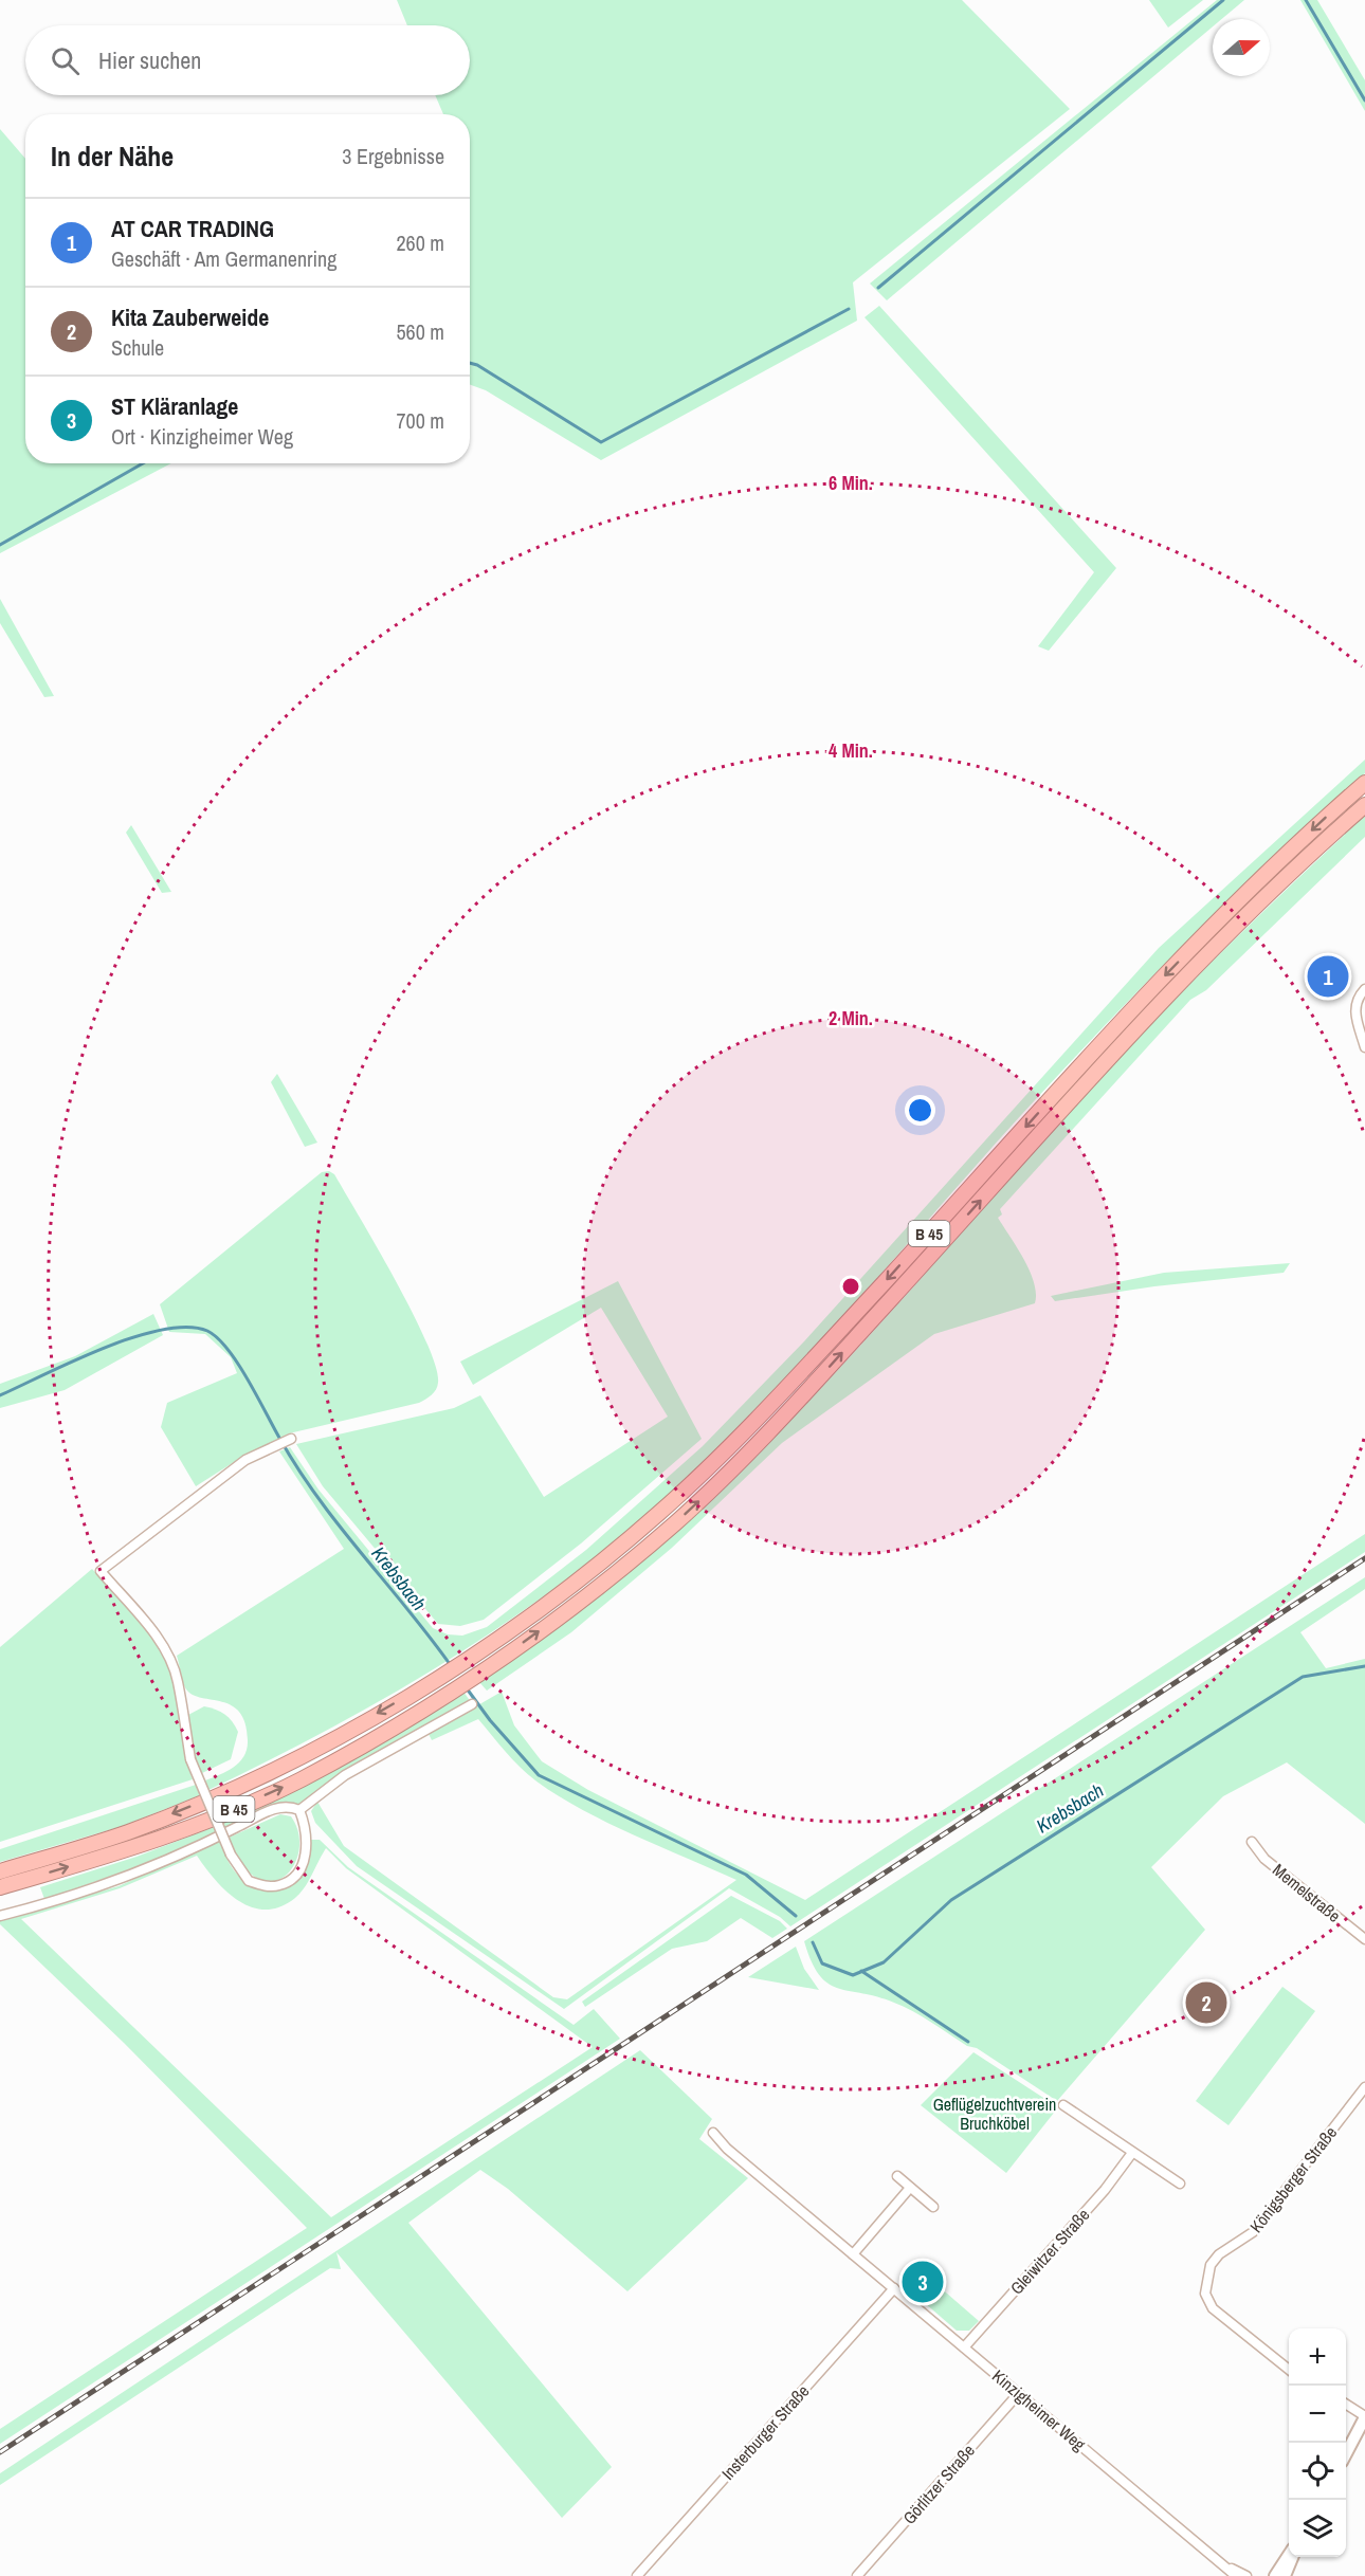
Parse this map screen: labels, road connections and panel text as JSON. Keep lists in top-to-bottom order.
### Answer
{
  "streets": {
    "highway": ["B 45"],
    "street": [
      "Memelstraße",
      "Königsberger Straße",
      "Gleiwitzer Straße",
      "Kinzigheimer Weg",
      "Insterburger Straße",
      "Görlitzer Straße"
    ]
  },
  "crossings": [
    ["Gleiwitzer Straße", "Kinzigheimer Weg"],
    ["Kinzigheimer Weg", "Insterburger Straße"],
    ["Kinzigheimer Weg", "Görlitzer Straße"]
  ],
  "water": ["Krebsbach"],
  "parks": ["Geflügelzuchtverein Bruchköbel"],
  "north": "right",
  "page": {
    "search": "Hier suchen",
    "heading": ["In der Nähe", "3 Ergebnisse"],
    "list": [
      {
        "mark": "1",
        "name": "AT CAR TRADING",
        "note": "Geschäft · Am Germanenring",
        "value": "260 m"
      },
      {
        "mark": "2",
        "name": "Kita Zauberweide",
        "note": "Schule",
        "value": "560 m"
      },
      {
        "mark": "3",
        "name": "ST Kläranlage",
        "note": "Ort · Kinzigheimer Weg",
        "value": "700 m"
      }
    ],
    "pins": ["1", "2", "3"],
    "map_buttons": ["+", "−"]
  },
  "rings": ["6 Min.", "4 Min.", "2 Min."]
}
